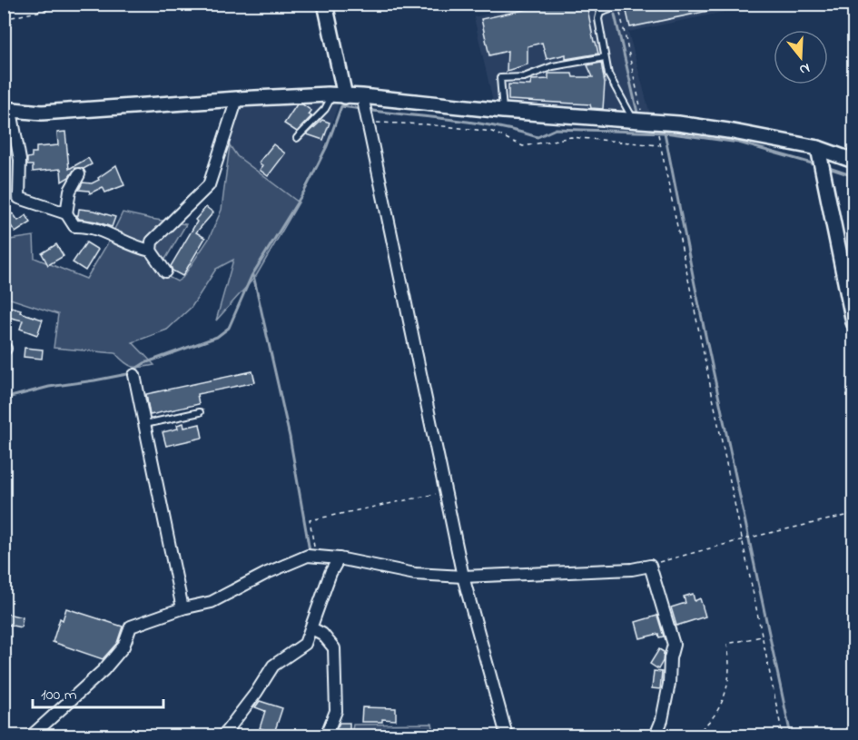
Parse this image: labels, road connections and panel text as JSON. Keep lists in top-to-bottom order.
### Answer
{
  "scale_bar": "100 m",
  "north": "bottom"
}
